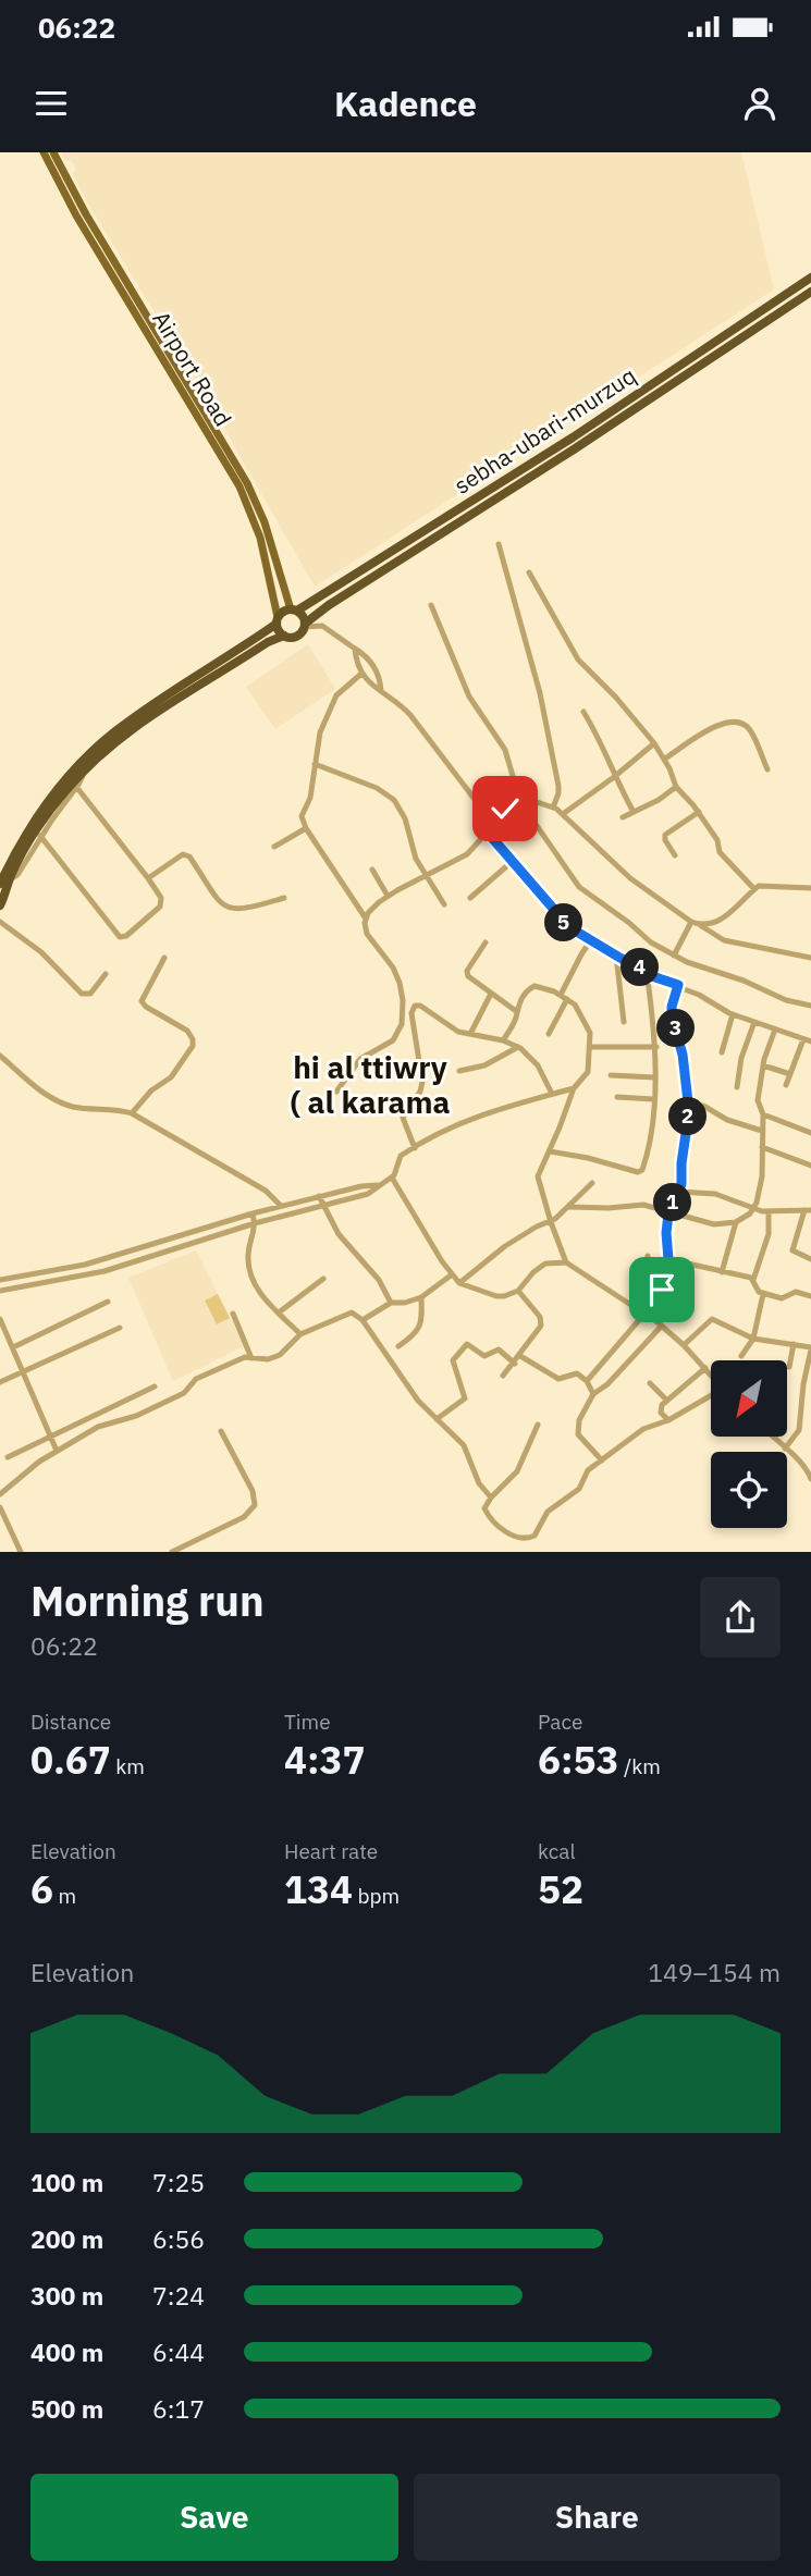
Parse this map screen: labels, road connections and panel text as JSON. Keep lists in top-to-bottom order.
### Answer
{
  "streets": {
    "highway": ["sebha-ubari-murzuq"],
    "main road": ["Airport Road"]
  },
  "crossings": [
    ["Airport Road", "sebha-ubari-murzuq"]
  ],
  "districts": ["hi al ttiwry ( al karama"],
  "north": "bottom left",
  "page": {
    "status": "06:22",
    "header": "Kadence",
    "pins": [
      "5",
      "4",
      "3",
      "2",
      "1"
    ],
    "heading": ["Morning run", "06:22"],
    "stats": [
      ["Distance", "0.67 km"],
      ["Time", "4:37"],
      ["Pace", "6:53 /km"],
      ["Elevation", "6 m"],
      ["Heart rate", "134 bpm"],
      ["kcal", "52"]
    ],
    "chart": ["Elevation", "149–154 m"],
    "list": [
      {
        "name": "100 m",
        "note": "7:25"
      },
      {
        "name": "200 m",
        "note": "6:56"
      },
      {
        "name": "300 m",
        "note": "7:24"
      },
      {
        "name": "400 m",
        "note": "6:44"
      },
      {
        "name": "500 m",
        "note": "6:17"
      }
    ],
    "buttons": ["Save", "Share"]
  }
}
